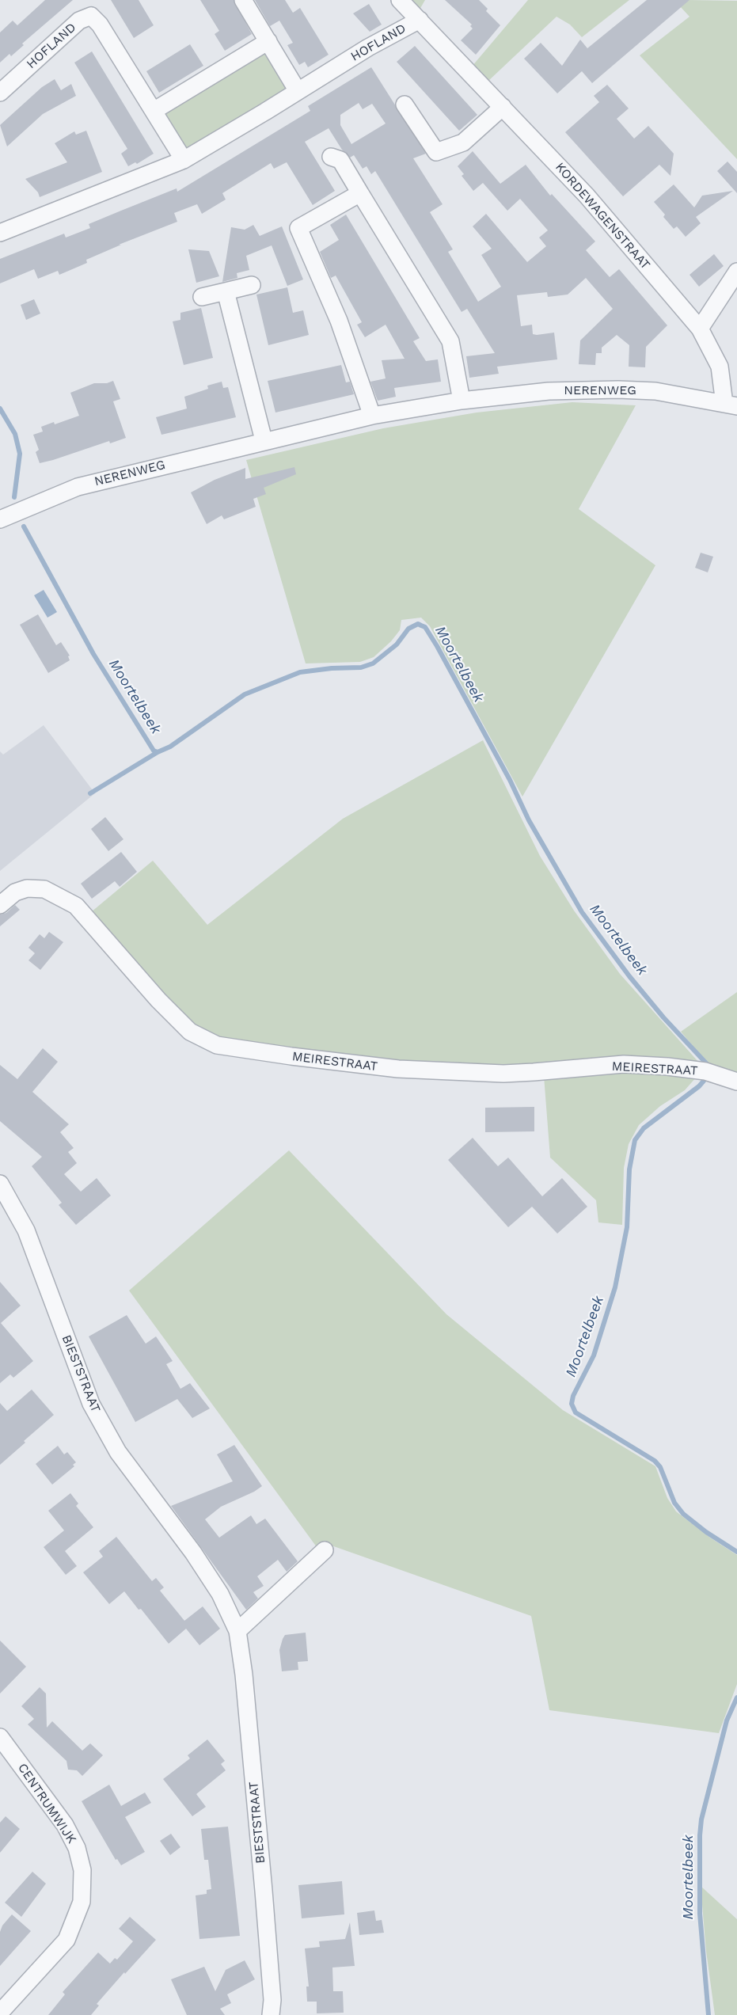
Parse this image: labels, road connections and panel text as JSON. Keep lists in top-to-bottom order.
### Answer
{
  "streets": {
    "street": [
      "HOFLAND",
      "KORDEWAGENSTRAAT",
      "NERENWEG",
      "MEIRESTRAAT",
      "BIESTSTRAAT",
      "CENTRUMWIJK"
    ]
  },
  "crossings": [
    ["HOFLAND", "KORDEWAGENSTRAAT"],
    ["KORDEWAGENSTRAAT", "NERENWEG"]
  ],
  "water": ["Moortelbeek"]
}
